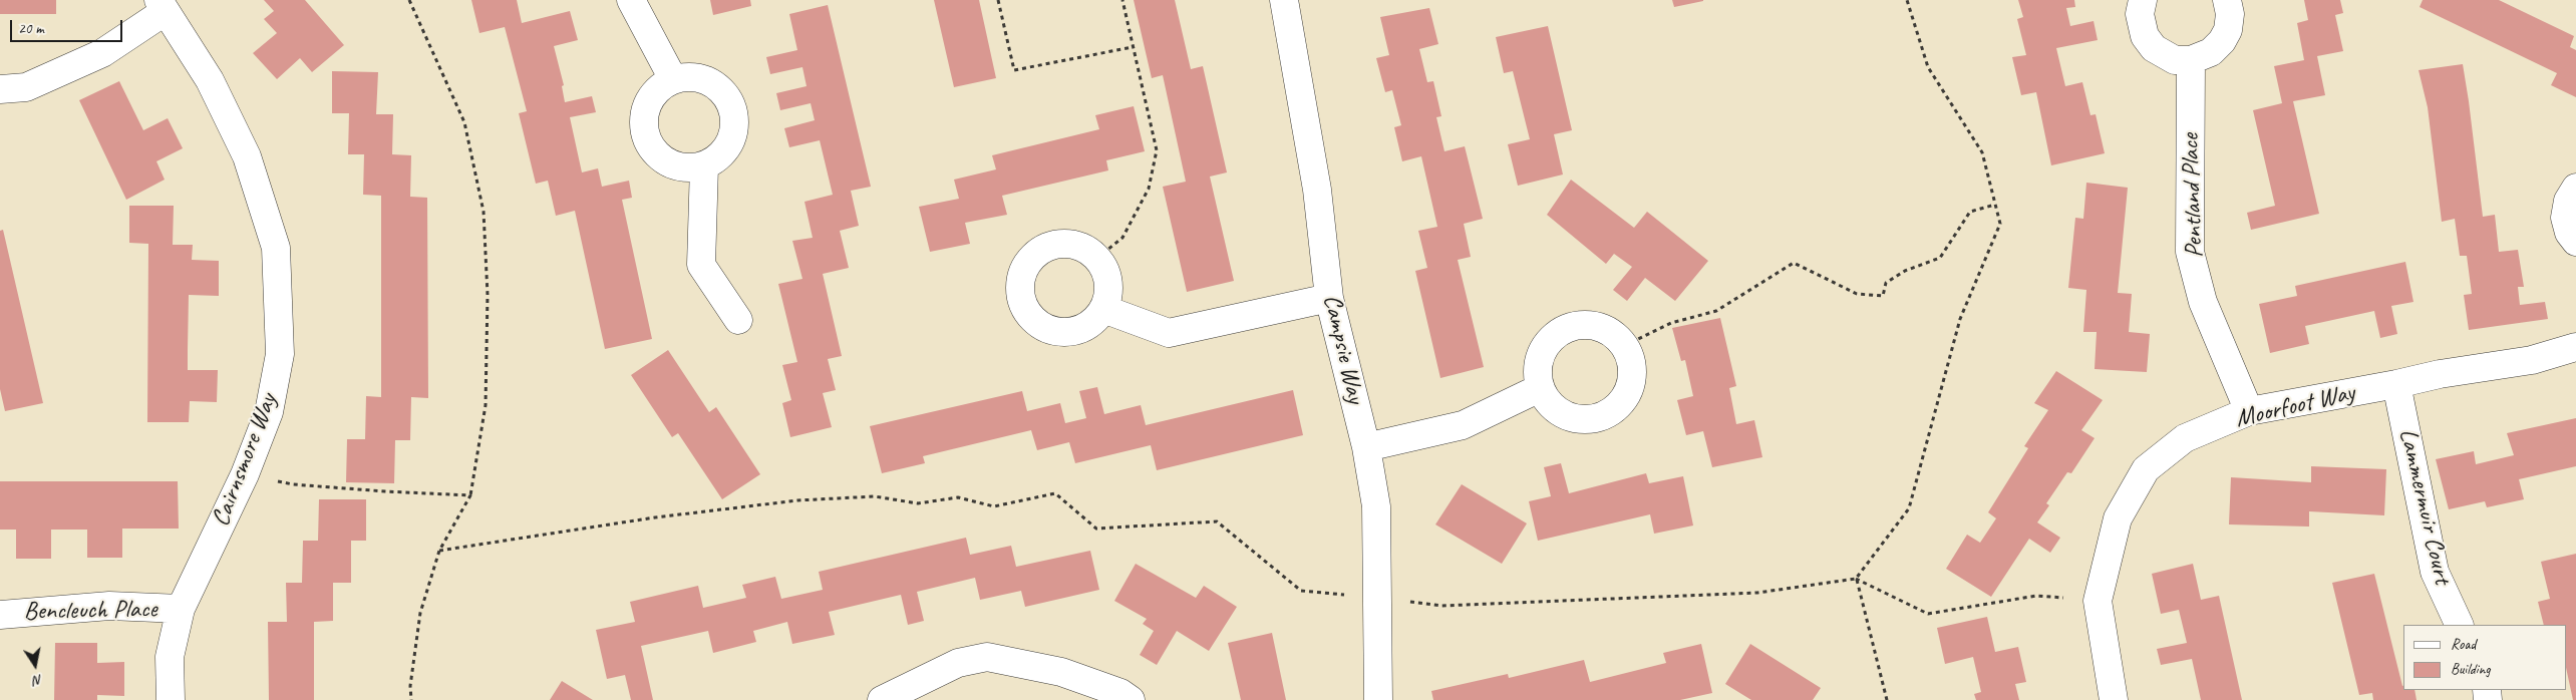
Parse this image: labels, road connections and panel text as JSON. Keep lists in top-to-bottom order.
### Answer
{
  "streets": {
    "street": [
      "Pentland Place",
      "Campsie Way",
      "Moorfoot Way",
      "Cairnsmore Way",
      "Lammermuir Court",
      "Bencleuch Place"
    ]
  },
  "crossings": [
    ["Pentland Place", "Moorfoot Way"],
    ["Moorfoot Way", "Lammermuir Court"],
    ["Cairnsmore Way", "Bencleuch Place"]
  ],
  "legend": ["Road", "Building"],
  "scale_bar": "20 m",
  "north": "bottom"
}
